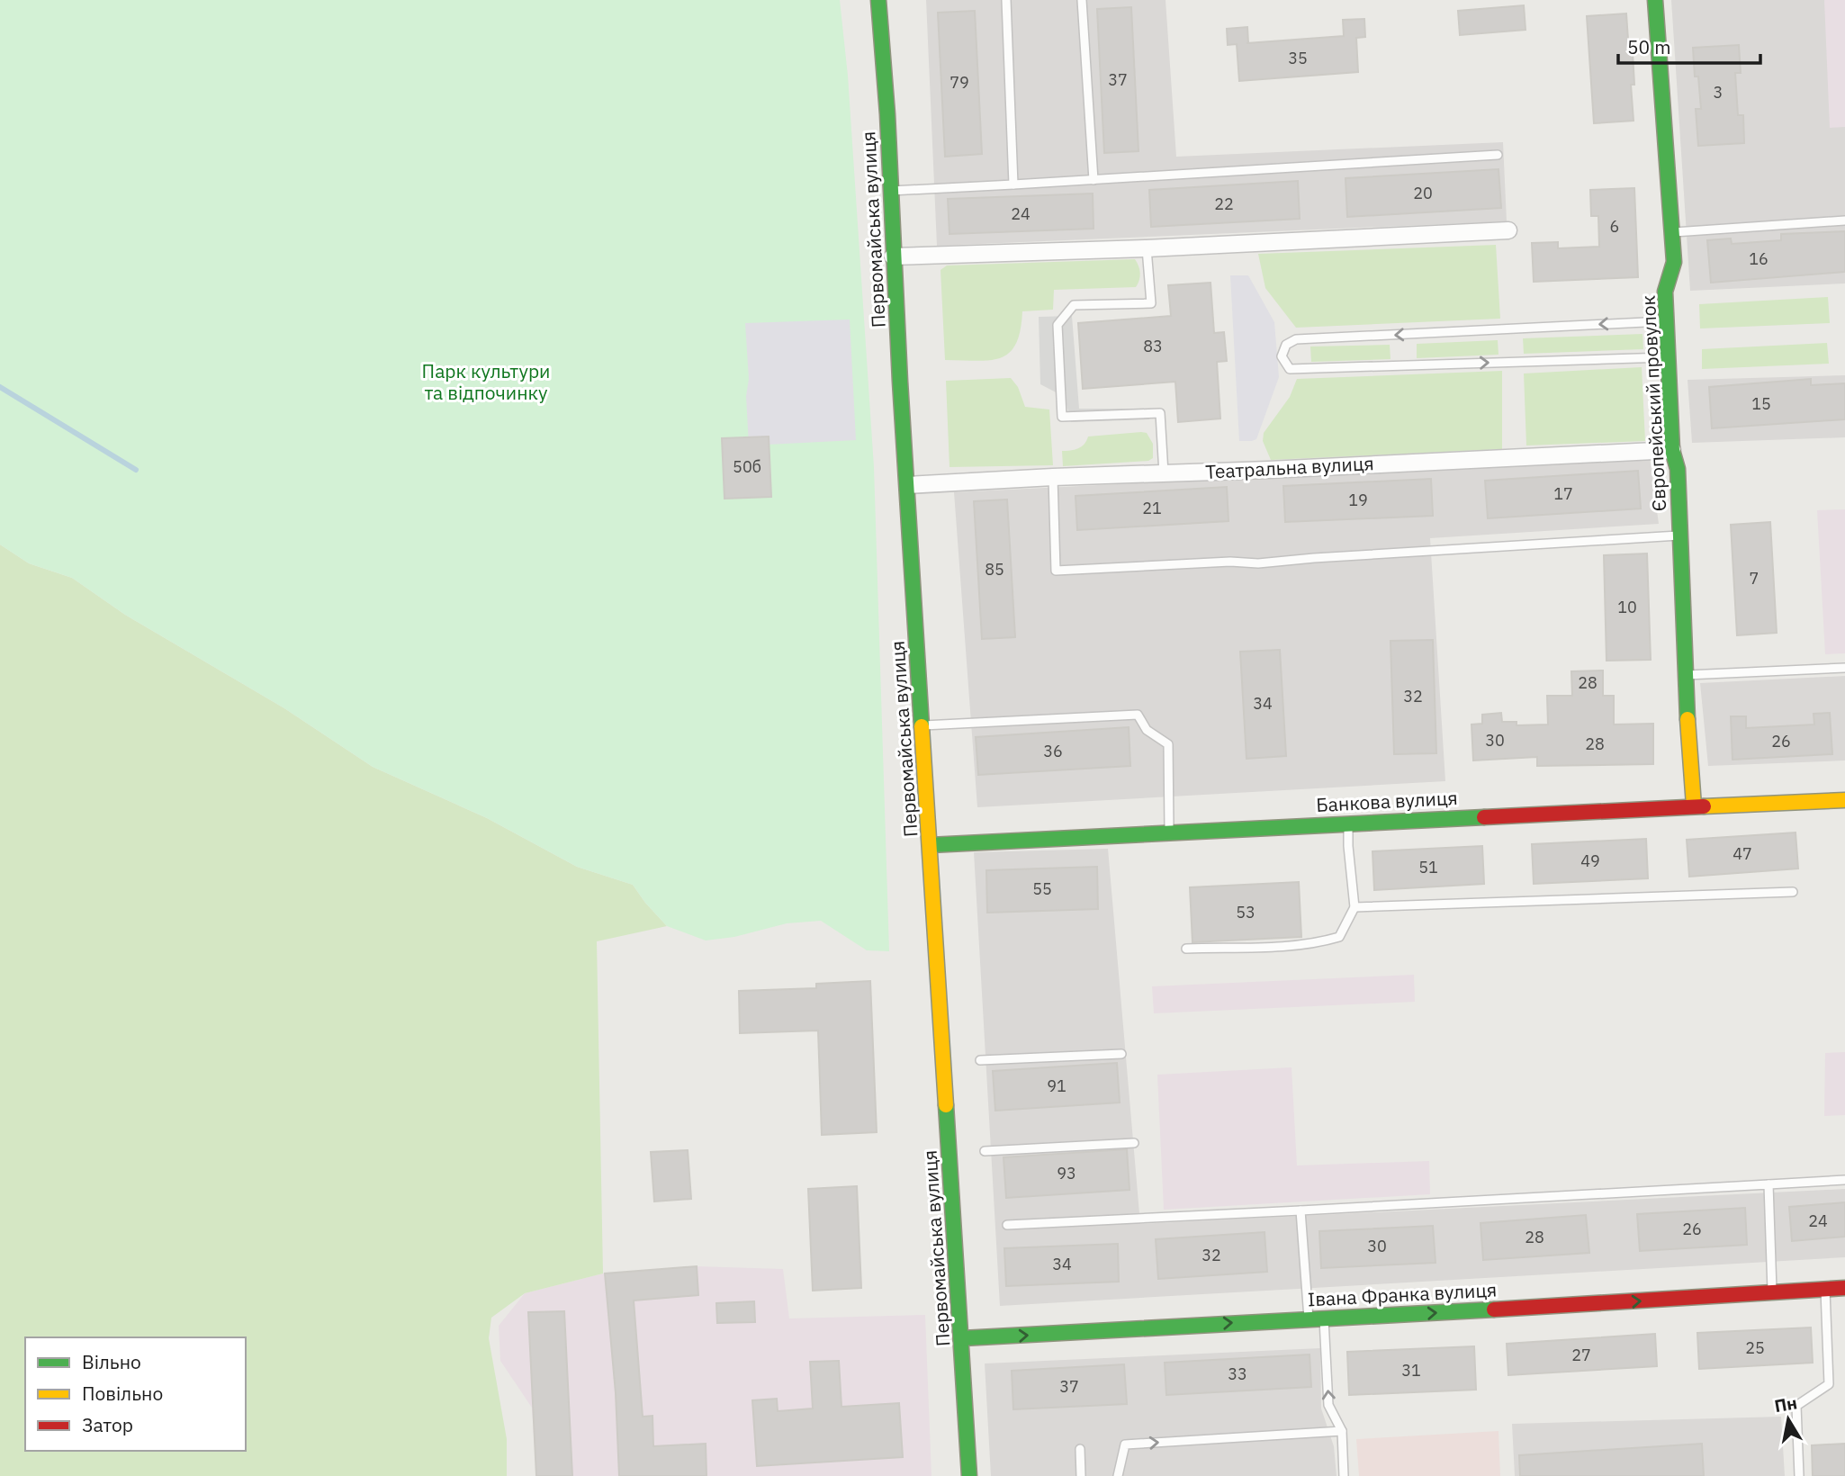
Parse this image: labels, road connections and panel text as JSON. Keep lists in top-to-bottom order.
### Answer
{
  "streets": {
    "street": [
      "Первомайська вулиця",
      "Європейський провулок",
      "Театральна вулиця",
      "Банкова вулиця",
      "Івана Франка вулиця"
    ]
  },
  "crossings": [
    ["Первомайська вулиця", "Театральна вулиця"],
    ["Первомайська вулиця", "Банкова вулиця"],
    ["Первомайська вулиця", "Івана Франка вулиця"],
    ["Європейський провулок", "Театральна вулиця"],
    ["Європейський провулок", "Банкова вулиця"]
  ],
  "one_way": ["Івана Франка вулиця"],
  "parks": ["Парк культури та відпочинку"],
  "house_numbers": [
    "35",
    "37",
    "79",
    "3",
    "20",
    "22",
    "24",
    "6",
    "16",
    "83",
    "15",
    "50б",
    "17",
    "19",
    "21",
    "85",
    "7",
    "10",
    "28",
    "32",
    "34",
    "30",
    "26",
    "28",
    "36",
    "47",
    "49",
    "51",
    "55",
    "53",
    "91",
    "93",
    "24",
    "26",
    "28",
    "30",
    "32",
    "34",
    "25",
    "27",
    "31",
    "33",
    "37"
  ],
  "legend": ["Вільно", "Повільно", "Затор"],
  "scale_bar": "50 m",
  "north": "top"
}
